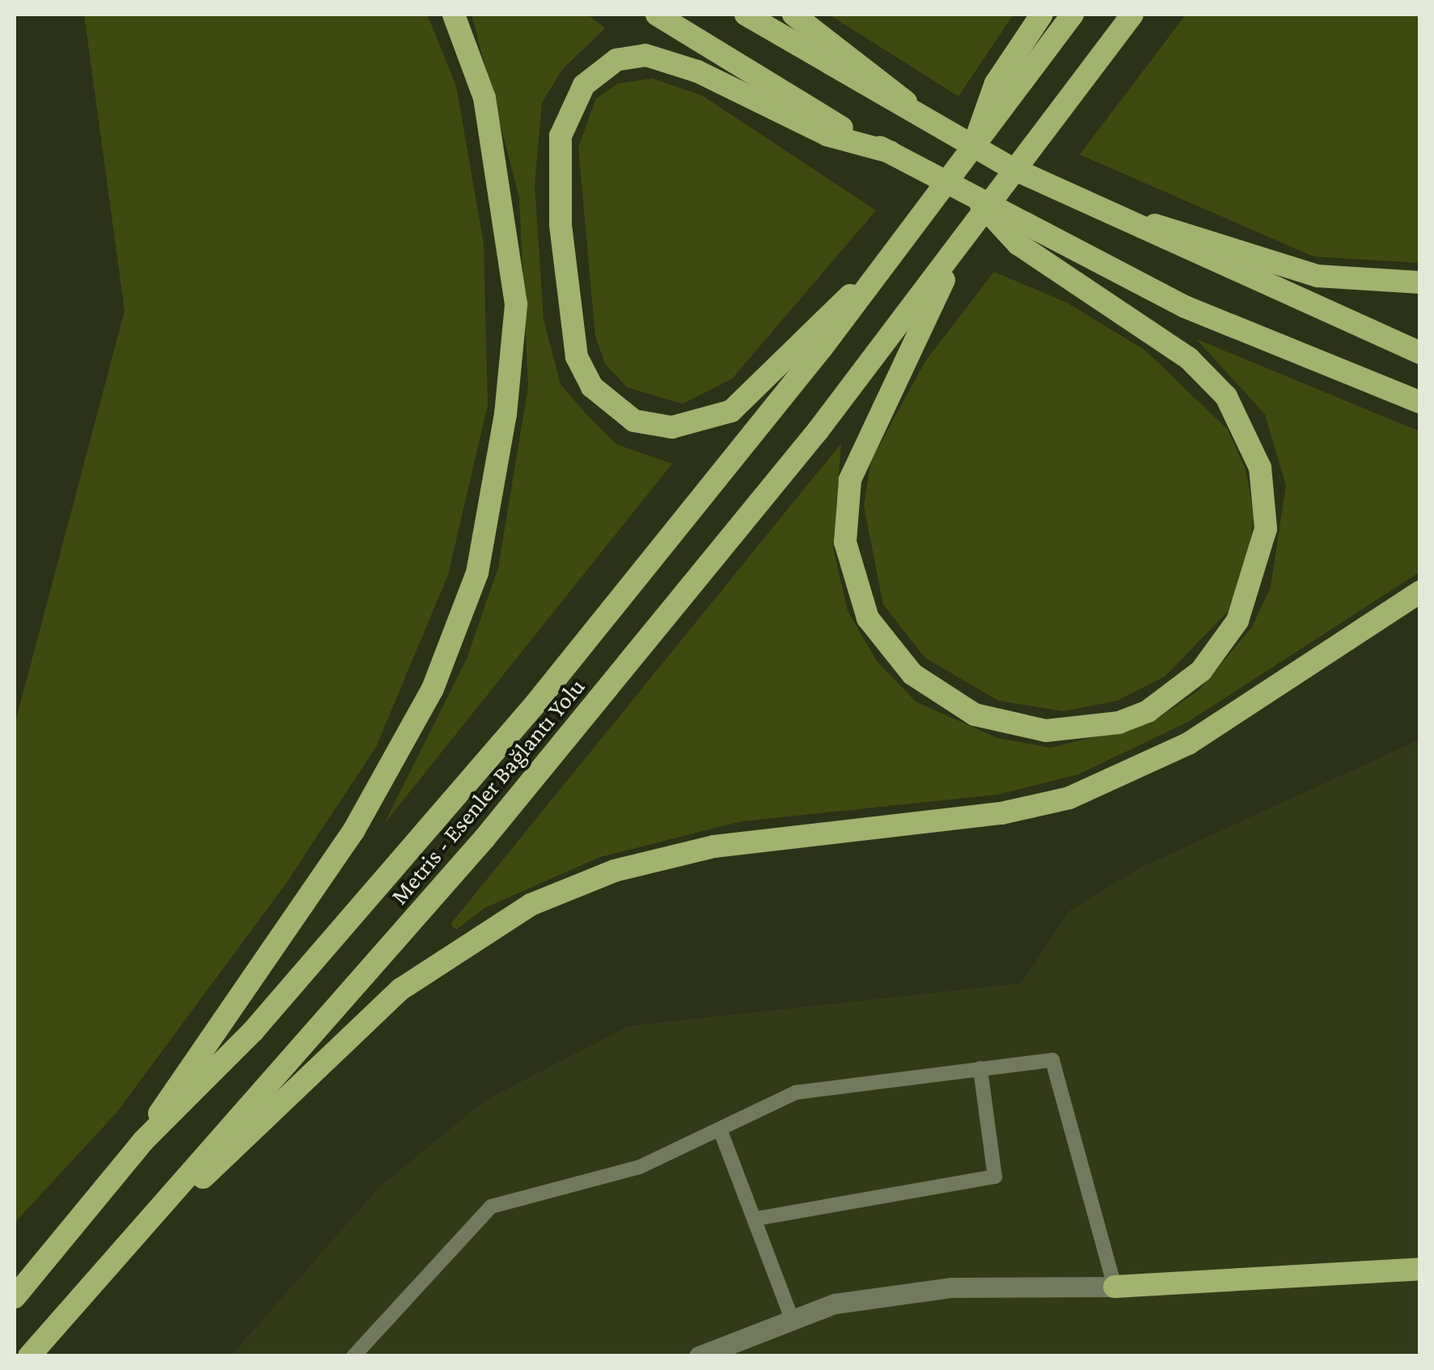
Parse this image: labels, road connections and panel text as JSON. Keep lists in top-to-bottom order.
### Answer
{
  "streets": {
    "highway": ["Metris - Esenler Bağlantı Yolu"]
  }
}
